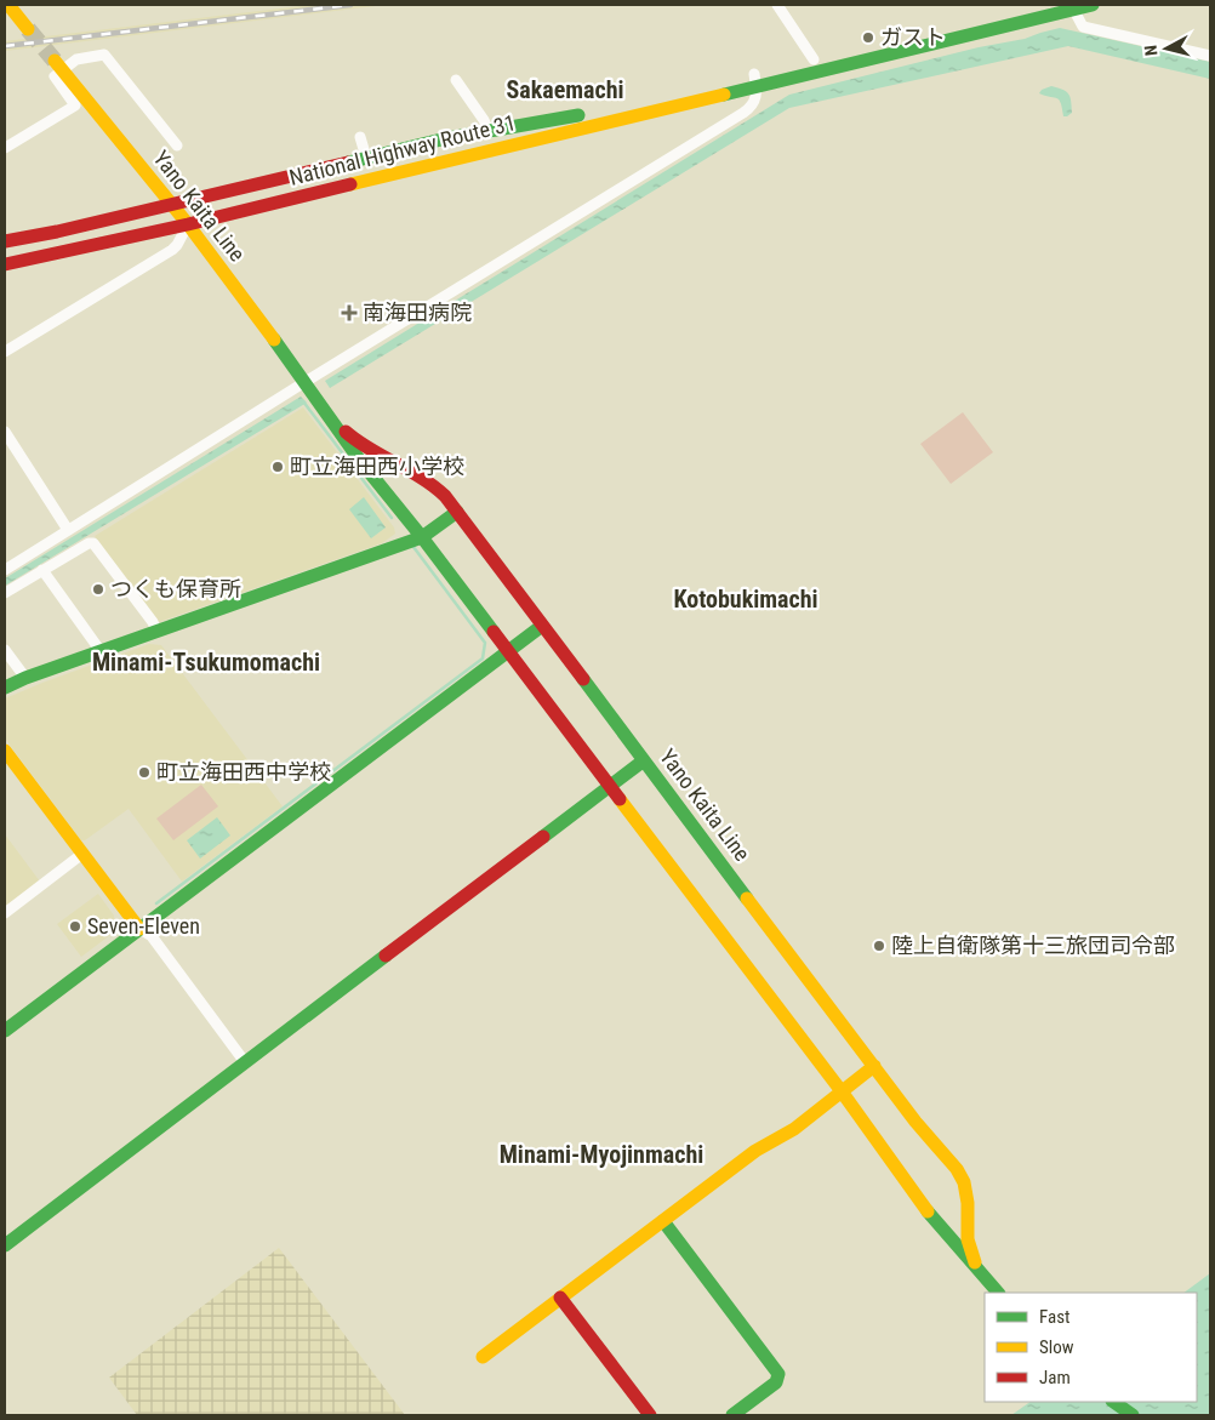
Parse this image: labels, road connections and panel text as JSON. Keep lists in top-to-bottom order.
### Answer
{
  "streets": {
    "main road": ["National Highway Route 31", "Yano Kaita Line"]
  },
  "crossings": [
    ["National Highway Route 31", "Yano Kaita Line"]
  ],
  "districts": [
    "Sakaemachi",
    "Kotobukimachi",
    "Minami-Tsukumomachi",
    "Minami-Myojinmachi"
  ],
  "places": {
    "other": [
      "ガスト",
      "町立海田西小学校",
      "つくも保育所",
      "町立海田西中学校",
      "Seven-Eleven",
      "陸上自衛隊第十三旅団司令部"
    ],
    "health": ["南海田病院"]
  },
  "legend": ["Fast", "Slow", "Jam"],
  "north": "left"
}
